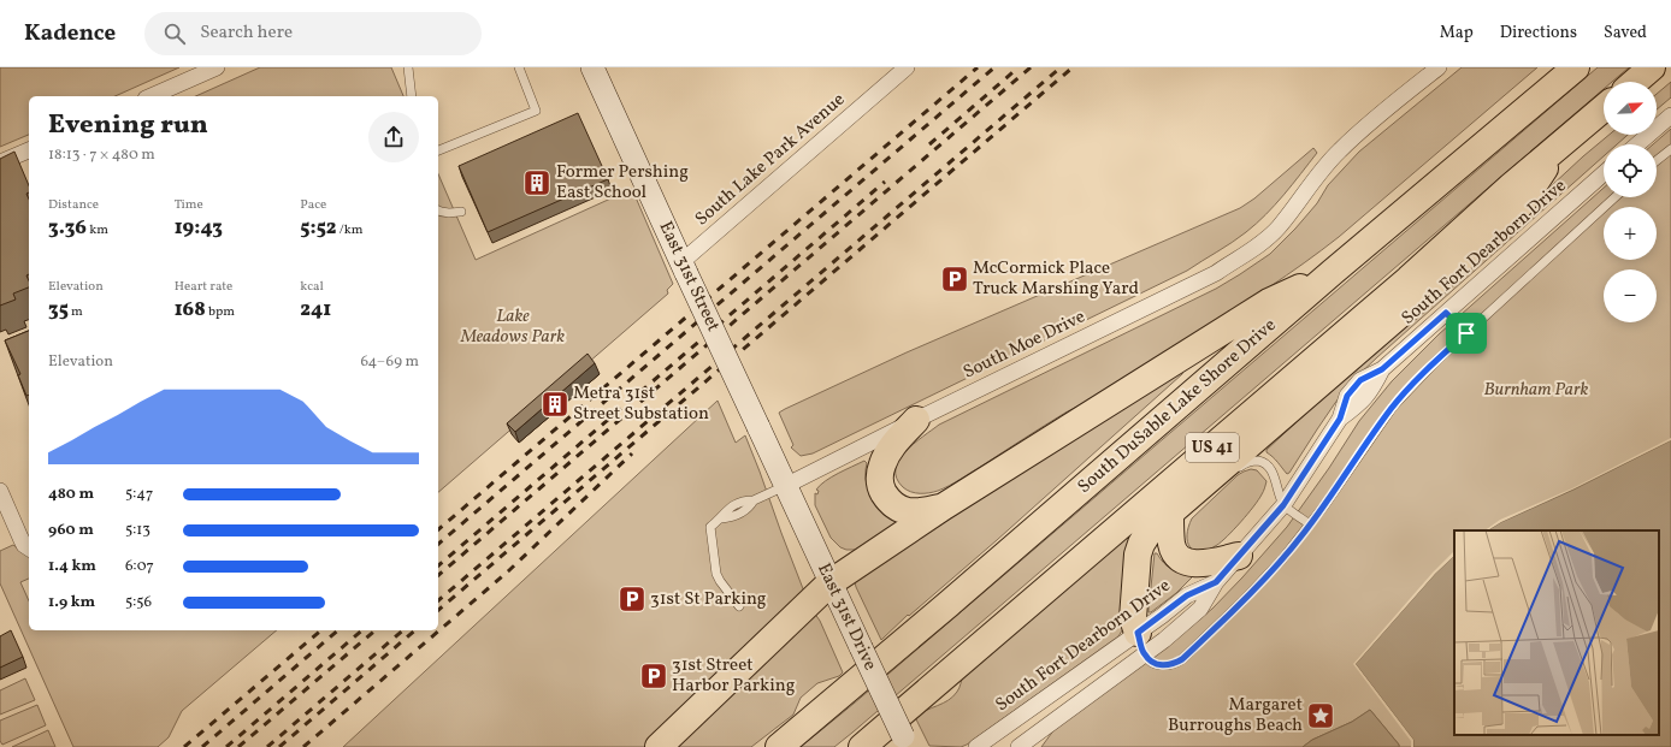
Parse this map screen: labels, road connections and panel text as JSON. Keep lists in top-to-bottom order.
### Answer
{
  "streets": {
    "highway": ["South DuSable Lake Shore Drive", "US 41"],
    "main road": ["East 31st Street", "East 31st Drive"],
    "street": ["South Lake Park Avenue", "South Fort Dearborn Drive", "South Moe Drive"]
  },
  "crossings": [
    ["South Lake Park Avenue", "East 31st Street"],
    ["East 31st Street", "South Moe Drive"],
    ["East 31st Street", "East 31st Drive"],
    ["South Moe Drive", "East 31st Drive"]
  ],
  "parks": ["Lake Meadows Park", "Burnham Park"],
  "places": {
    "building": ["Former Pershing East School", "Metra 31st Street Substation"],
    "parking": ["McCormick Place Truck Marshing Yard", "31st St Parking", "31st Street Harbor Parking"],
    "place": ["Margaret Burroughs Beach"]
  },
  "north": "top right",
  "page": {
    "header": "Kadence",
    "search": "Search here",
    "nav": ["Map", "Directions", "Saved"],
    "map_buttons": ["+", "−"],
    "heading": ["Evening run", "18:13 · 7 × 480 m"],
    "stats": [
      ["Distance", "3.36 km"],
      ["Time", "19:43"],
      ["Pace", "5:52 /km"],
      ["Elevation", "35 m"],
      ["Heart rate", "168 bpm"],
      ["kcal", "241"]
    ],
    "chart": ["Elevation", "64–69 m"],
    "list": [
      {
        "name": "480 m",
        "note": "5:47"
      },
      {
        "name": "960 m",
        "note": "5:13"
      },
      {
        "name": "1.4 km",
        "note": "6:07"
      },
      {
        "name": "1.9 km",
        "note": "5:56"
      }
    ]
  }
}
